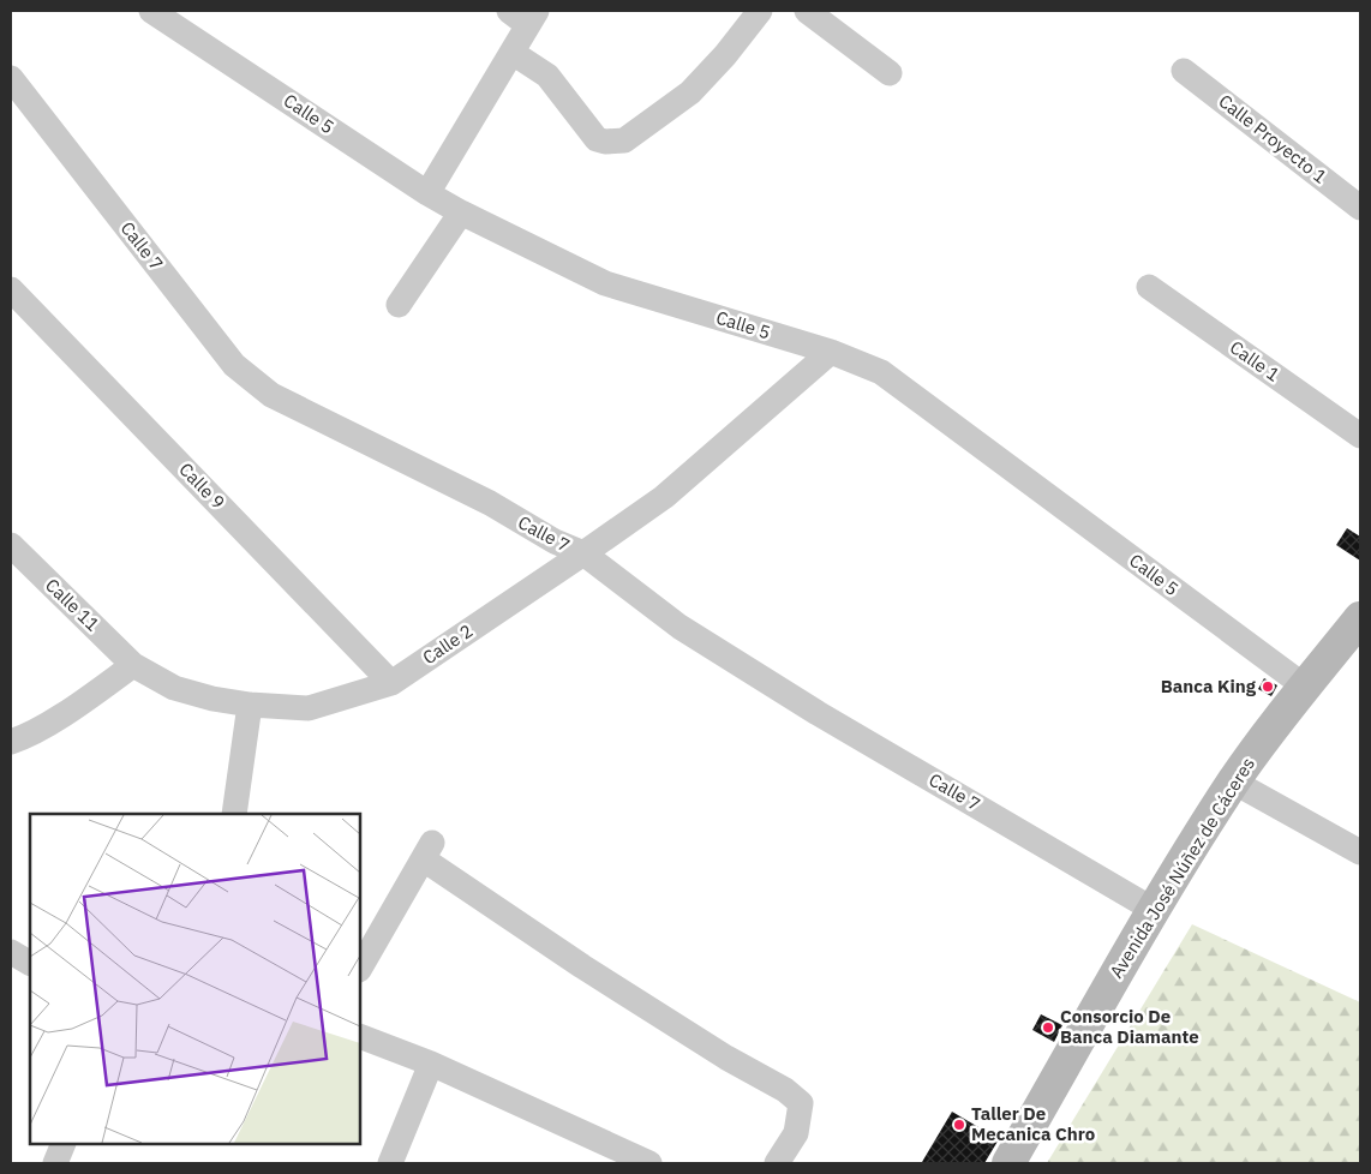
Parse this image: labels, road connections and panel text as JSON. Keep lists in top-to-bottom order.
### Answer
{
  "streets": {
    "main road": ["Avenida José Núñez de Cáceres"],
    "street": [
      "Calle 5",
      "Calle Proyecto 1",
      "Calle 7",
      "Calle 1",
      "Calle 9",
      "Calle 11",
      "Calle 2"
    ]
  },
  "crossings": [
    ["Calle 5", "Calle 2"],
    ["Calle 5", "Avenida José Núñez de Cáceres"],
    ["Calle 7", "Calle 2"],
    ["Calle 7", "Avenida José Núñez de Cáceres"],
    ["Calle 9", "Calle 2"],
    ["Calle 11", "Calle 2"]
  ],
  "places": ["Banca King", "Consorcio De Banca Diamante", "Taller De Mecanica Chro"]
}
